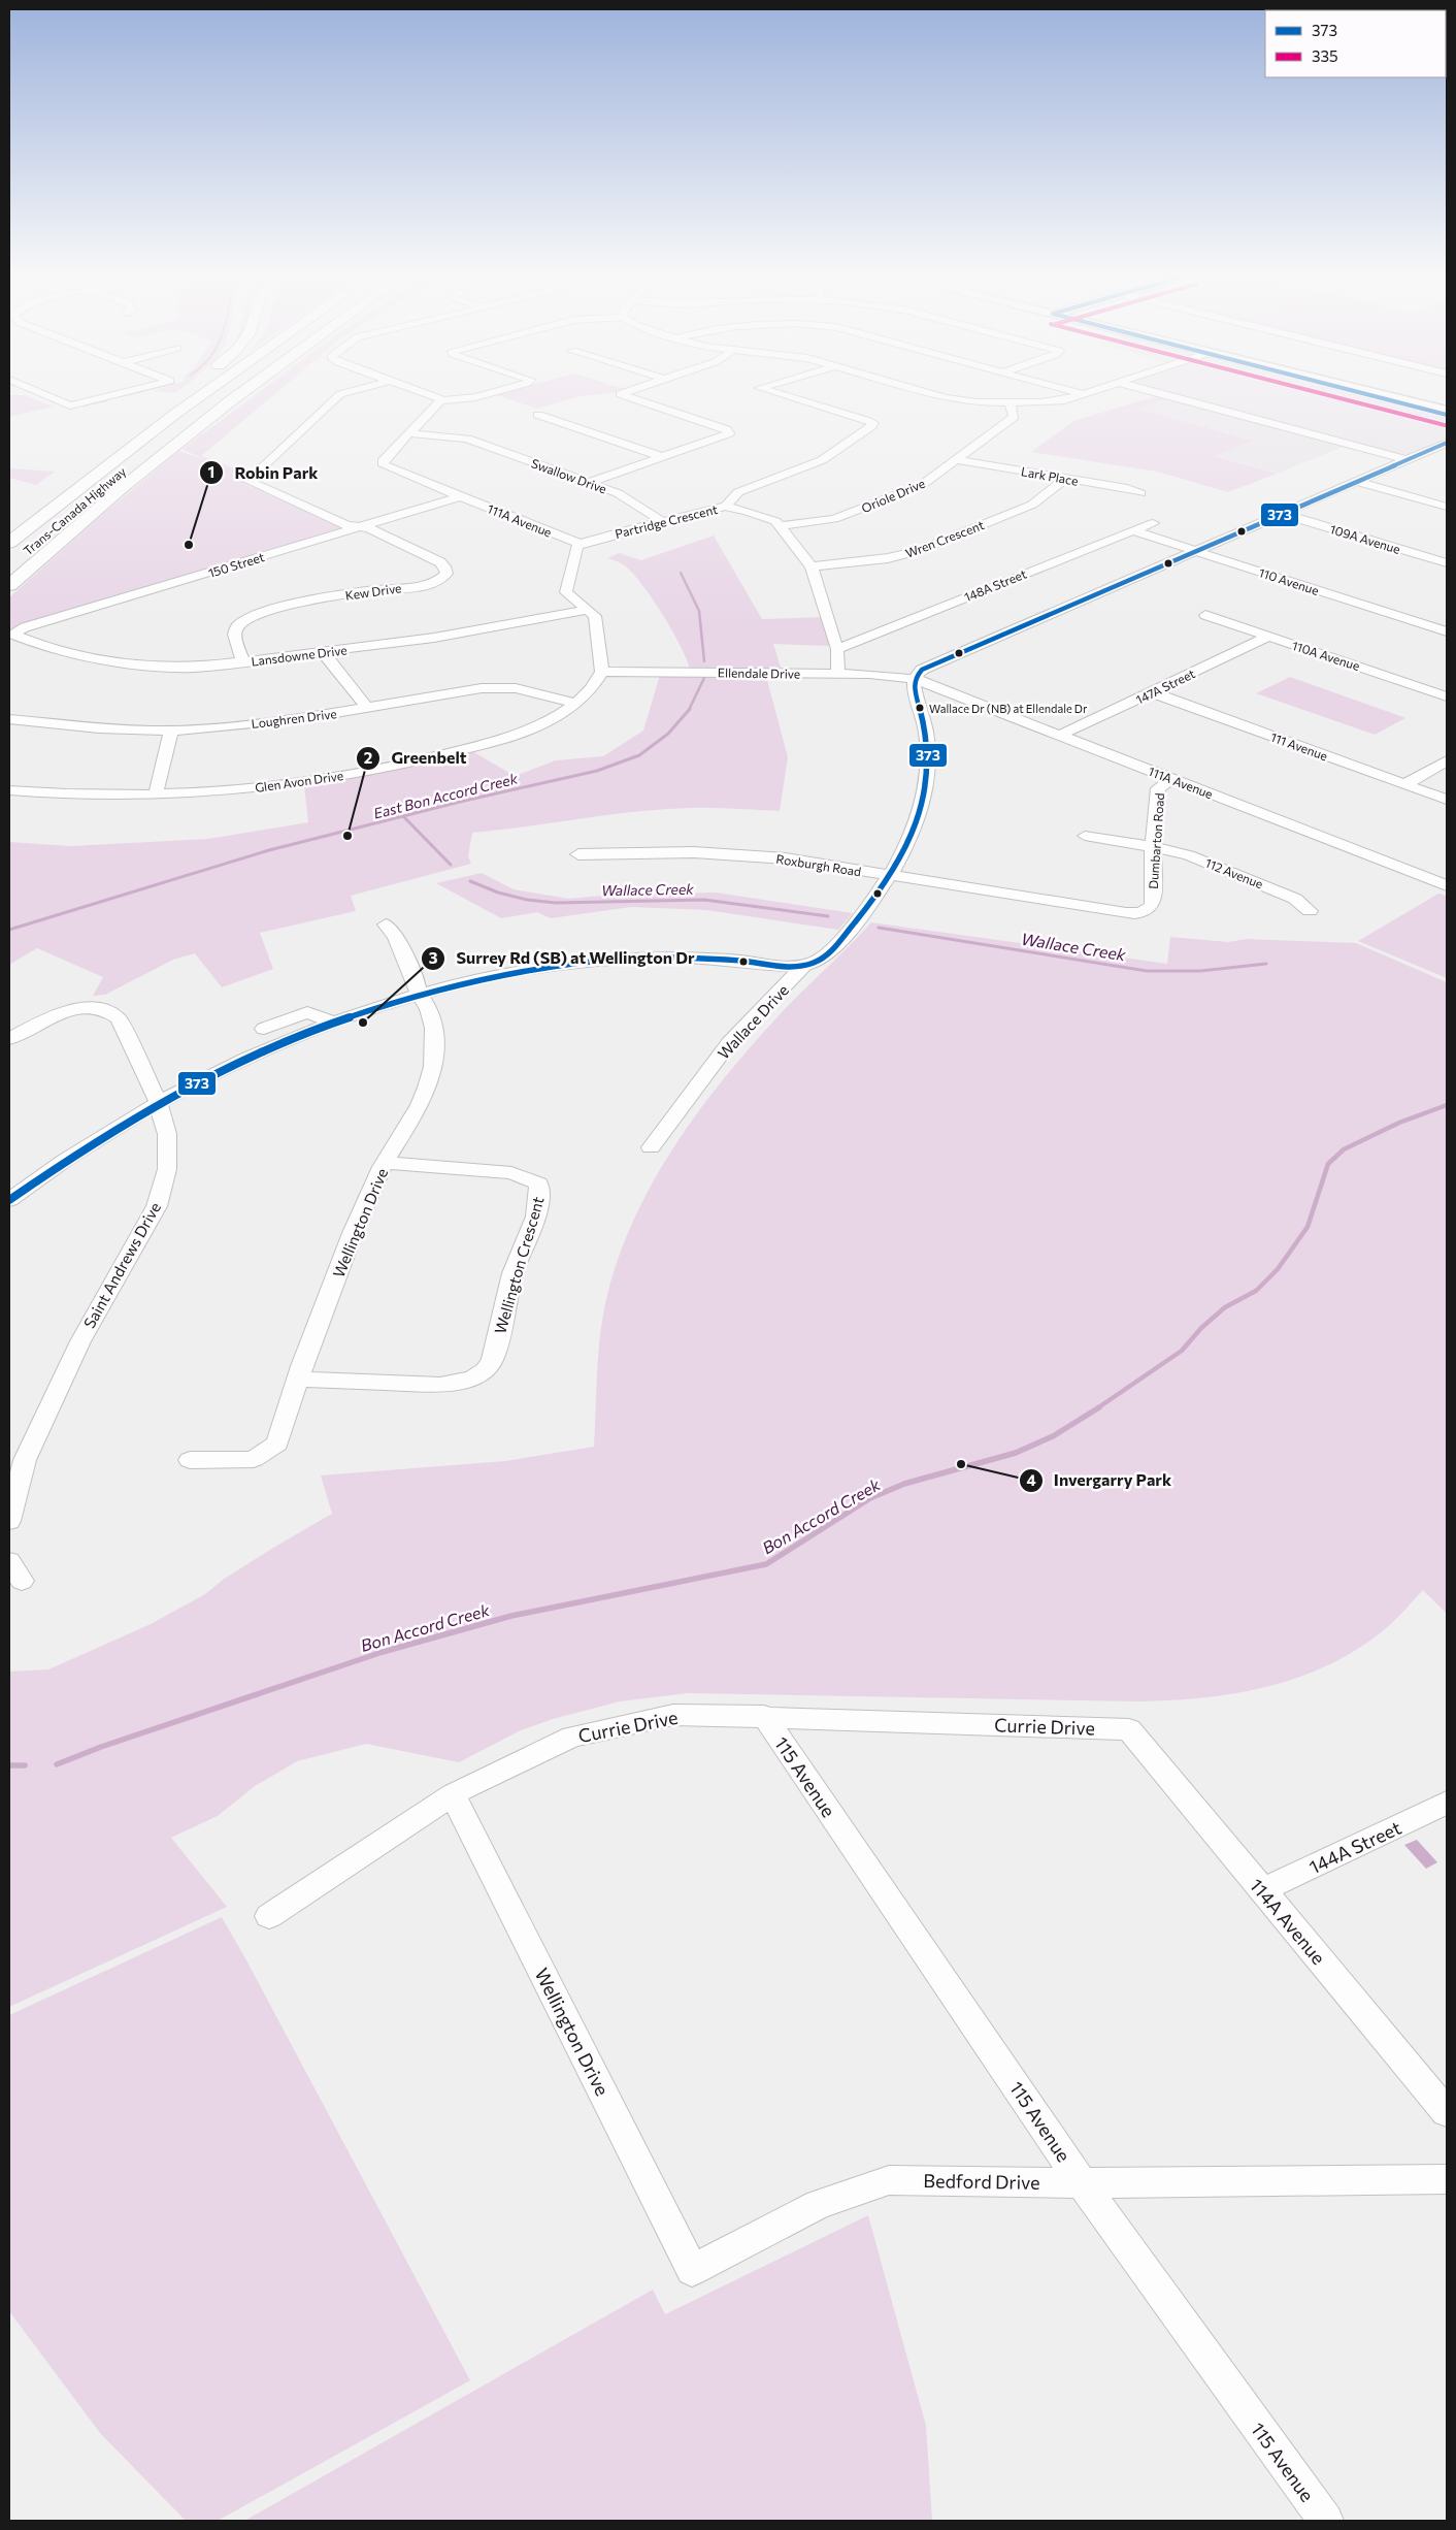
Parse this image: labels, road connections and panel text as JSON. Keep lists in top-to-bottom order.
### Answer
{
  "streets": {
    "highway": ["Trans-Canada Highway"],
    "street": [
      "Swallow Drive",
      "Lark Place",
      "Oriole Drive",
      "111A Avenue",
      "Partridge Crescent",
      "Wren Crescent",
      "109A Avenue",
      "150 Street",
      "110 Avenue",
      "148A Street",
      "Kew Drive",
      "Lansdowne Drive",
      "110A Avenue",
      "Ellendale Drive",
      "147A Street",
      "Loughren Drive",
      "111 Avenue",
      "Glen Avon Drive",
      "Dumbarton Road",
      "Roxburgh Road",
      "112 Avenue",
      "Wallace Drive",
      "Wellington Drive",
      "Saint Andrews Drive",
      "Wellington Crescent",
      "Currie Drive",
      "115 Avenue",
      "144A Street",
      "114A Avenue",
      "Bedford Drive"
    ]
  },
  "crossings": [
    ["Swallow Drive", "111A Avenue"],
    ["Swallow Drive", "Partridge Crescent"],
    ["Lark Place", "Oriole Drive"],
    ["Lark Place", "Wren Crescent"],
    ["111A Avenue", "Partridge Crescent"],
    ["111A Avenue", "150 Street"],
    ["111A Avenue", "Ellendale Drive"],
    ["111A Avenue", "147A Street"],
    ["111A Avenue", "Dumbarton Road"],
    ["111A Avenue", "Wallace Drive"],
    ["150 Street", "Kew Drive"],
    ["150 Street", "Lansdowne Drive"],
    ["110 Avenue", "148A Street"],
    ["Kew Drive", "Lansdowne Drive"],
    ["110A Avenue", "147A Street"],
    ["Ellendale Drive", "Glen Avon Drive"],
    ["Ellendale Drive", "Wallace Drive"],
    ["147A Street", "111 Avenue"],
    ["Loughren Drive", "Glen Avon Drive"],
    ["Dumbarton Road", "Roxburgh Road"],
    ["Dumbarton Road", "112 Avenue"],
    ["Roxburgh Road", "Wallace Drive"],
    ["Wellington Drive", "Wellington Crescent"],
    ["Wellington Drive", "Currie Drive"],
    ["Wellington Drive", "Bedford Drive"],
    ["Currie Drive", "115 Avenue"],
    ["Currie Drive", "114A Avenue"],
    ["115 Avenue", "Bedford Drive"],
    ["144A Street", "114A Avenue"]
  ],
  "water": ["East Bon Accord Creek", "Wallace Creek", "Bon Accord Creek"],
  "places": [
    "Robin Park",
    "Wallace Dr (NB) at Ellendale Dr",
    "Greenbelt",
    "Surrey Rd (SB) at Wellington Dr",
    "Invergarry Park"
  ],
  "lines": ["transit line 373", "transit line 335"],
  "legend": ["373", "335"]
}
